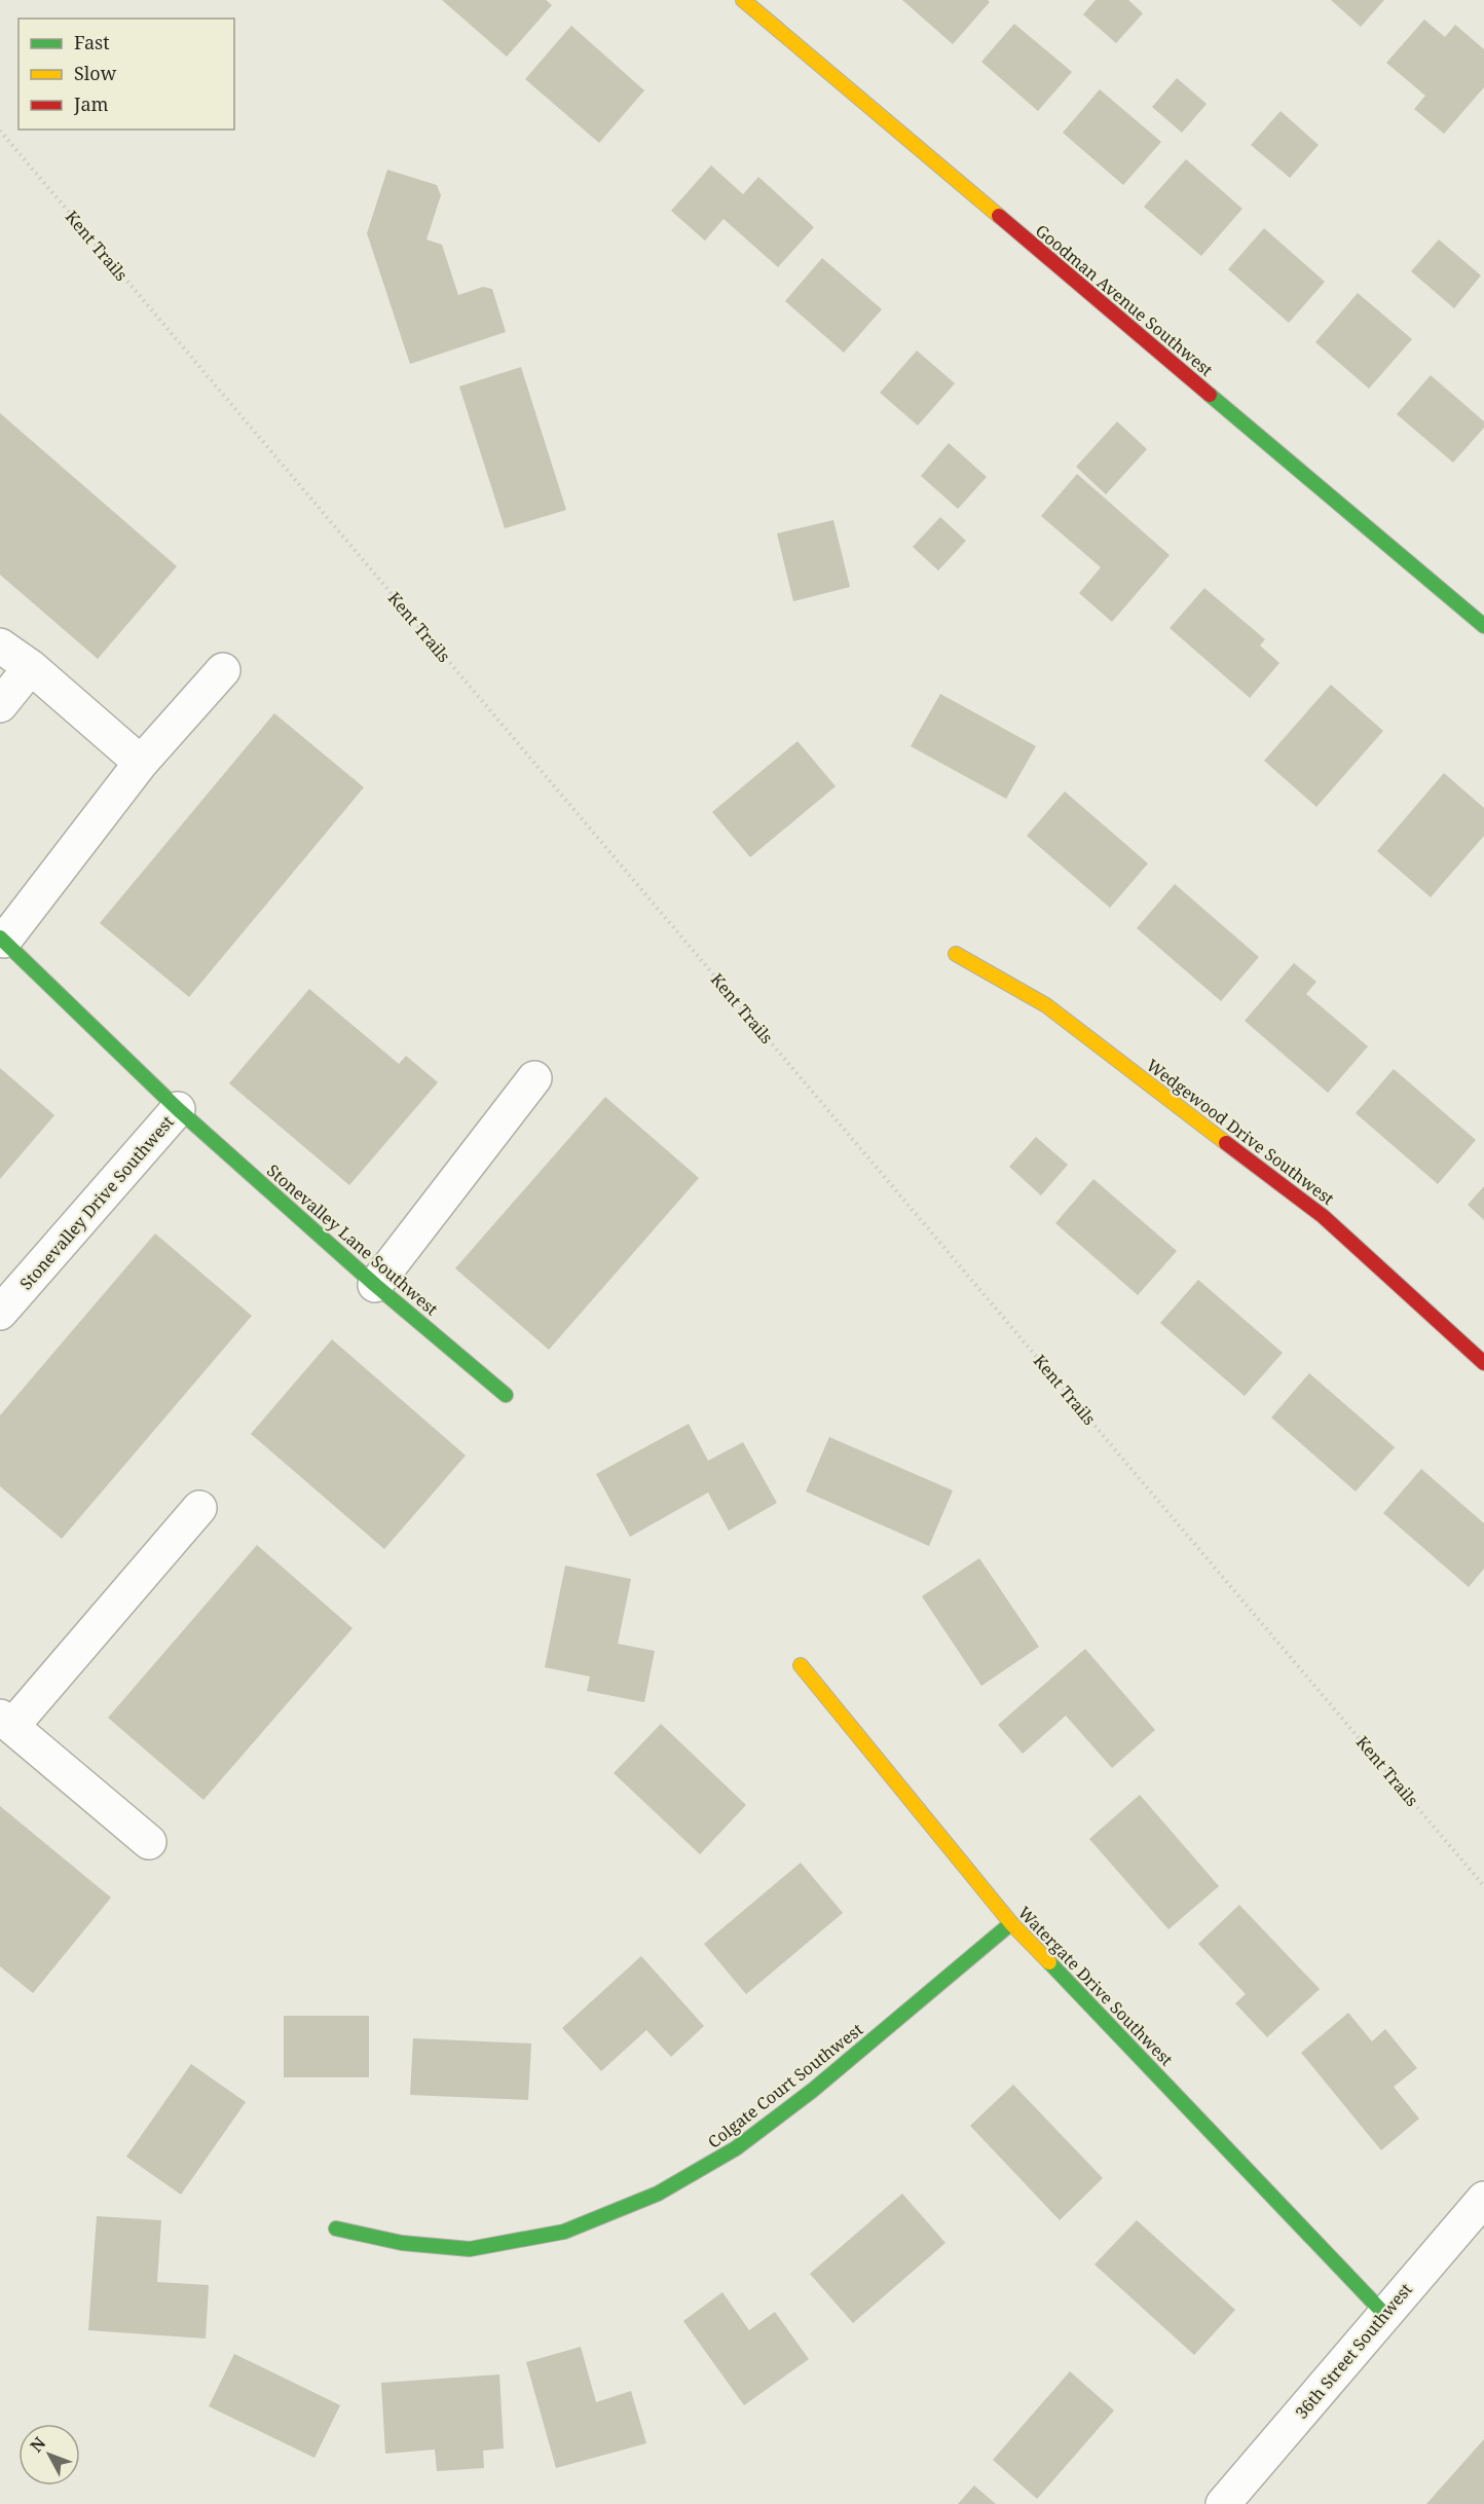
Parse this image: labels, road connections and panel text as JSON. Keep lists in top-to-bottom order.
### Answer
{
  "streets": {
    "street": [
      "Goodman Avenue Southwest",
      "Wedgewood Drive Southwest",
      "Stonevalley Drive Southwest",
      "Stonevalley Lane Southwest",
      "Watergate Drive Southwest",
      "Colgate Court Southwest",
      "36th Street Southwest"
    ],
    "path": ["Kent Trails"]
  },
  "crossings": [
    ["Stonevalley Drive Southwest", "Stonevalley Lane Southwest"],
    ["Watergate Drive Southwest", "Colgate Court Southwest"],
    ["Watergate Drive Southwest", "36th Street Southwest"]
  ],
  "legend": ["Fast", "Slow", "Jam"],
  "north": "top left"
}
